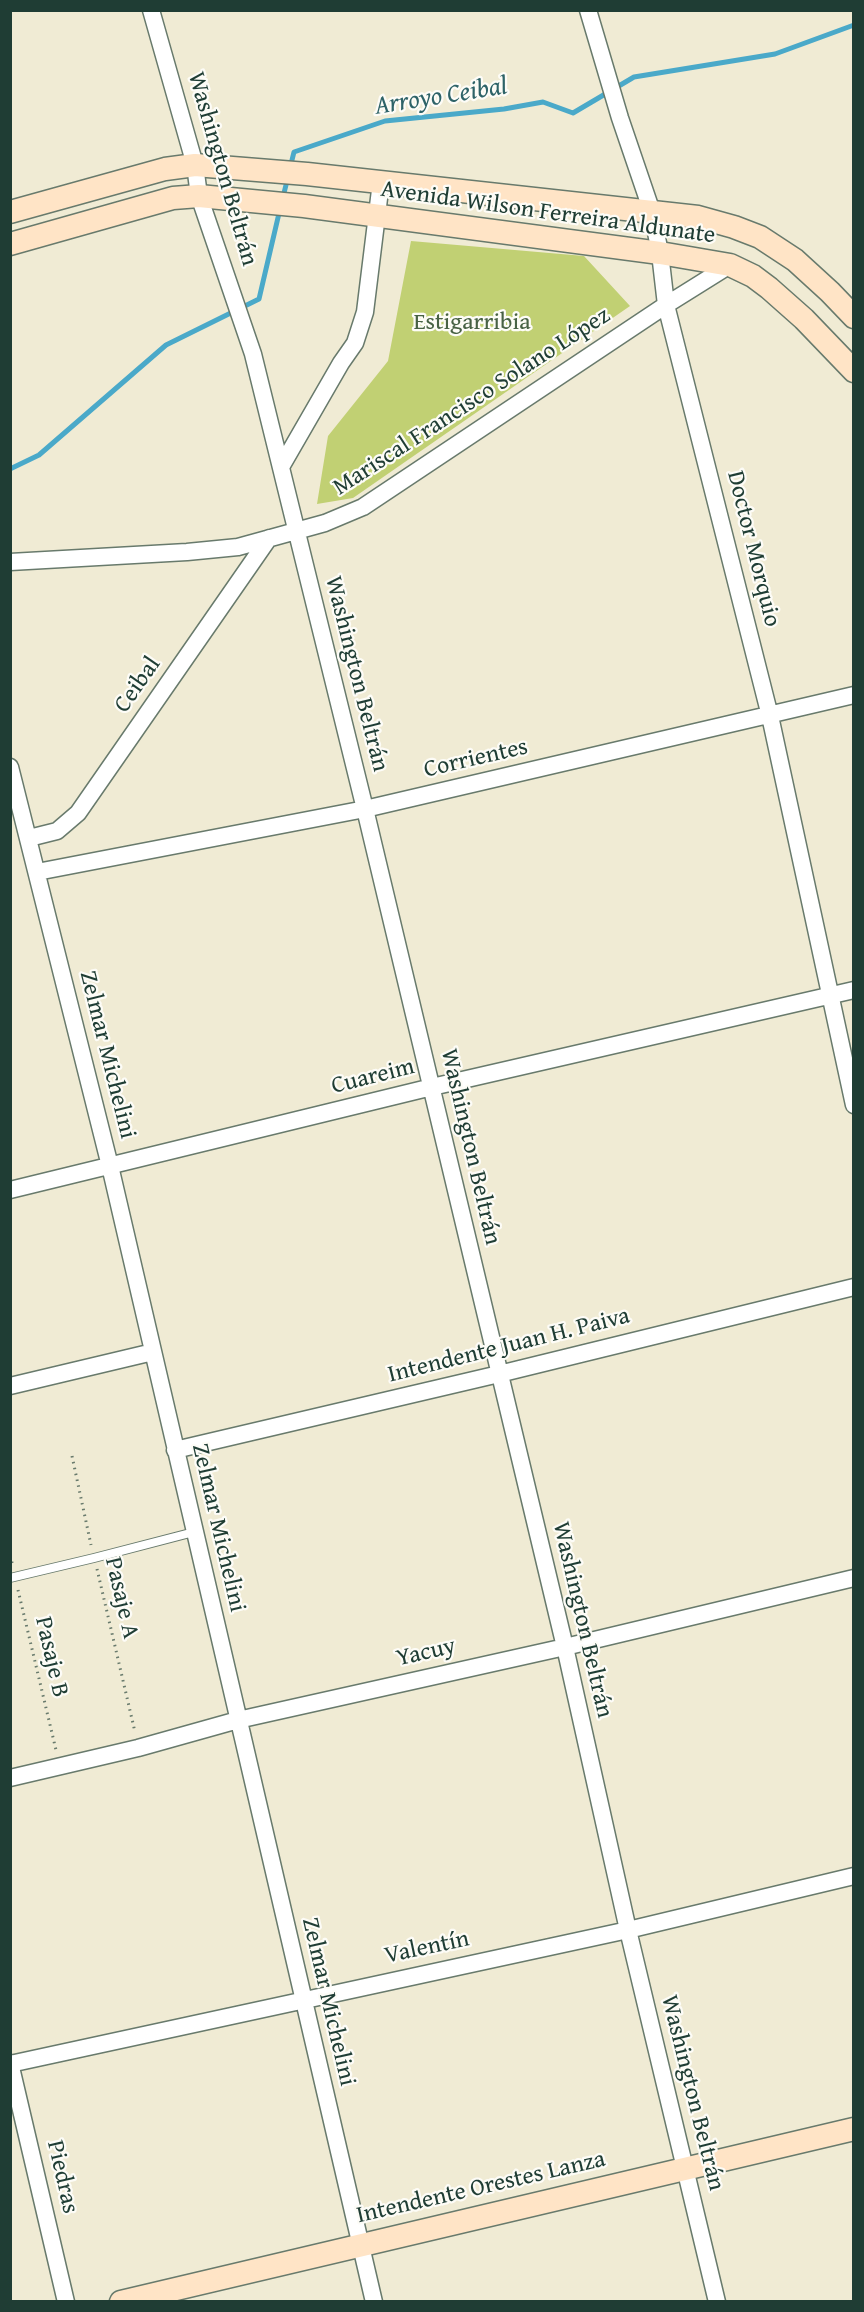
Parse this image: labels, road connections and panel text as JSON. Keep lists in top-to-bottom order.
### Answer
{
  "streets": {
    "street": [
      "Washington Beltrán",
      "Avenida Wilson Ferreira Aldunate",
      "Mariscal Francisco Solano López",
      "Doctor Morquio",
      "Ceibal",
      "Corrientes",
      "Zelmar Michelini",
      "Cuareim",
      "Intendente Juan H. Paiva",
      "Yacuy",
      "Valentín",
      "Piedras",
      "Intendente Orestes Lanza"
    ],
    "path": ["Pasaje A", "Pasaje B"]
  },
  "crossings": [
    ["Washington Beltrán", "Avenida Wilson Ferreira Aldunate"],
    ["Washington Beltrán", "Mariscal Francisco Solano López"],
    ["Washington Beltrán", "Corrientes"],
    ["Washington Beltrán", "Cuareim"],
    ["Washington Beltrán", "Intendente Juan H. Paiva"],
    ["Washington Beltrán", "Yacuy"],
    ["Washington Beltrán", "Valentín"],
    ["Washington Beltrán", "Intendente Orestes Lanza"],
    ["Avenida Wilson Ferreira Aldunate", "Mariscal Francisco Solano López"],
    ["Avenida Wilson Ferreira Aldunate", "Doctor Morquio"],
    ["Mariscal Francisco Solano López", "Doctor Morquio"],
    ["Mariscal Francisco Solano López", "Ceibal"],
    ["Doctor Morquio", "Corrientes"],
    ["Doctor Morquio", "Cuareim"],
    ["Ceibal", "Zelmar Michelini"],
    ["Corrientes", "Zelmar Michelini"],
    ["Zelmar Michelini", "Cuareim"],
    ["Zelmar Michelini", "Intendente Juan H. Paiva"],
    ["Zelmar Michelini", "Yacuy"],
    ["Zelmar Michelini", "Valentín"],
    ["Zelmar Michelini", "Intendente Orestes Lanza"],
    ["Pasaje A", "Yacuy"],
    ["Yacuy", "Pasaje B"],
    ["Valentín", "Piedras"]
  ],
  "water": ["Arroyo Ceibal"],
  "parks": ["Estigarribia"]
}
